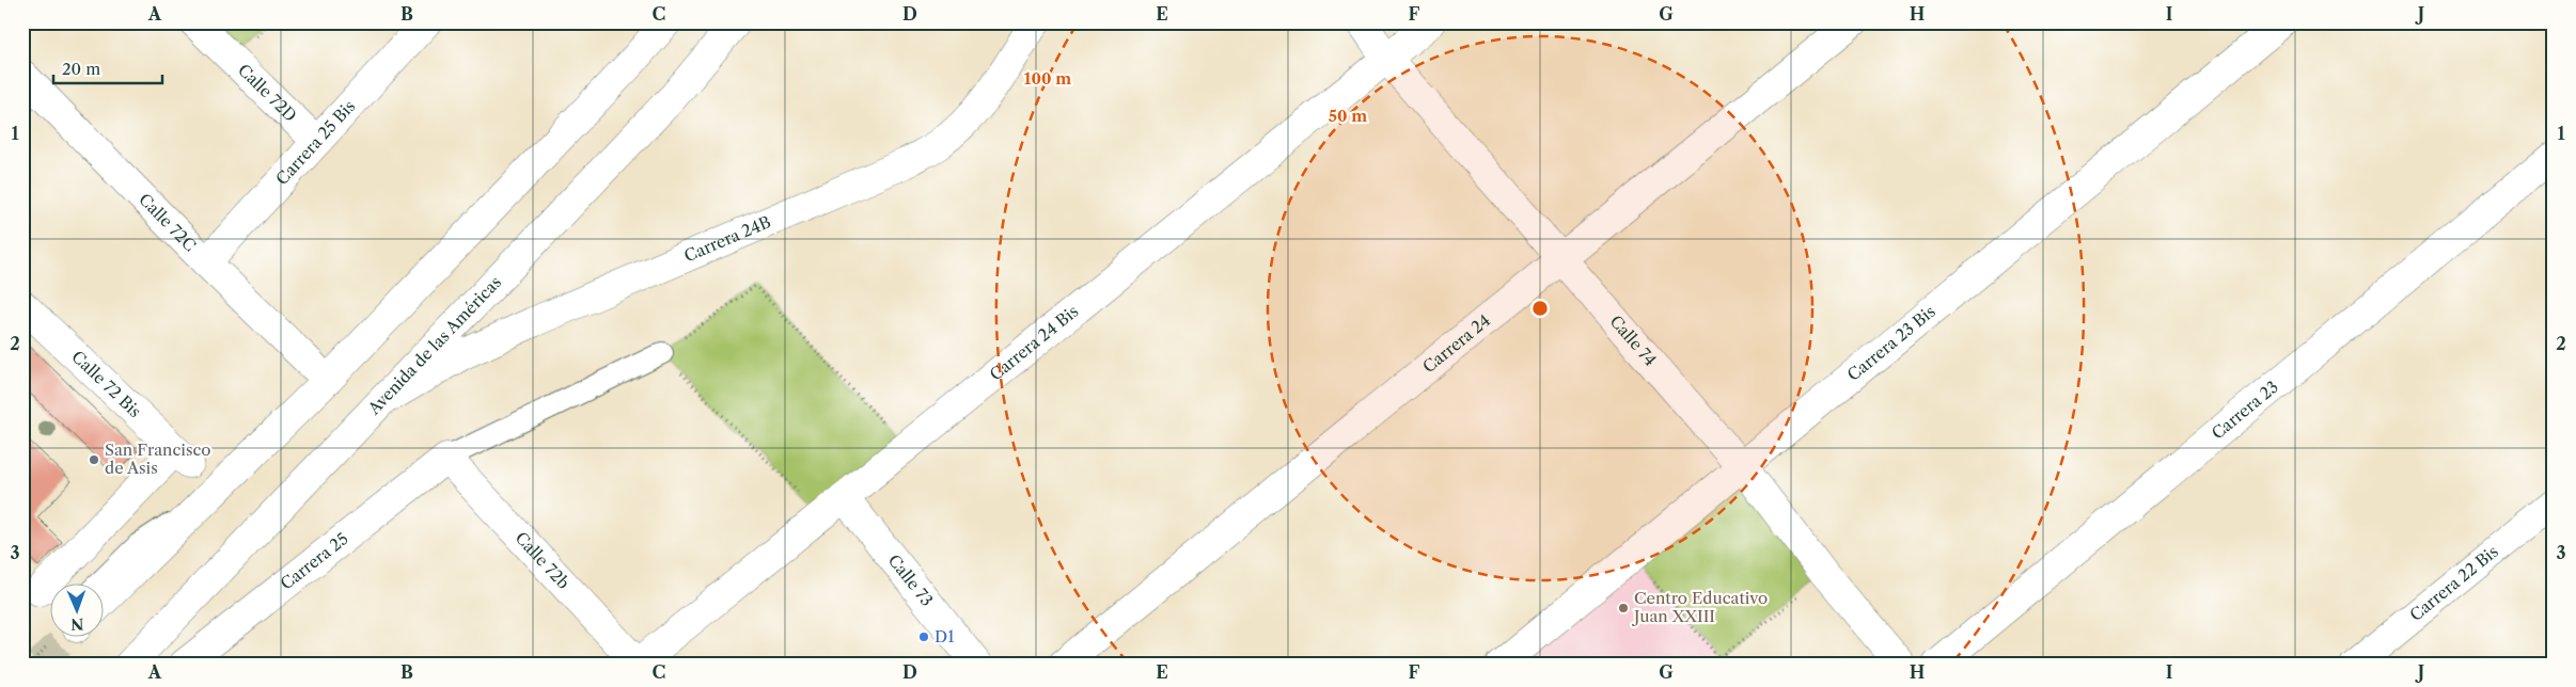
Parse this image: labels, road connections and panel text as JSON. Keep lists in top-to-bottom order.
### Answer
{
  "streets": {
    "street": [
      "Calle 72D",
      "Carrera 25 Bis",
      "Calle 72C",
      "Carrera 24B",
      "Calle 74",
      "Carrera 24",
      "Carrera 24 Bis",
      "Carrera 23 Bis",
      "Avenida de las Américas",
      "Calle 72 Bis",
      "Carrera 23",
      "Carrera 25",
      "Calle 72b",
      "Calle 73",
      "Carrera 22 Bis"
    ]
  },
  "crossings": [
    ["Calle 72D", "Carrera 25 Bis"],
    ["Carrera 25 Bis", "Calle 72C"],
    ["Carrera 24B", "Avenida de las Américas"],
    ["Calle 74", "Carrera 24"],
    ["Calle 74", "Carrera 24 Bis"],
    ["Calle 74", "Carrera 23 Bis"],
    ["Carrera 24 Bis", "Calle 72b"],
    ["Carrera 24 Bis", "Calle 73"],
    ["Carrera 25", "Calle 72b"]
  ],
  "places": ["San Francisco de Asis", "Centro Educativo Juan XXIII", "D1"],
  "scale_bar": "20 m",
  "north": "bottom",
  "grid": {
    "columns": [
      "A",
      "B",
      "C",
      "D",
      "E",
      "F",
      "G",
      "H",
      "I",
      "J"
    ],
    "rows": ["1", "2", "3"]
  },
  "rings": ["100 m", "50 m"]
}
